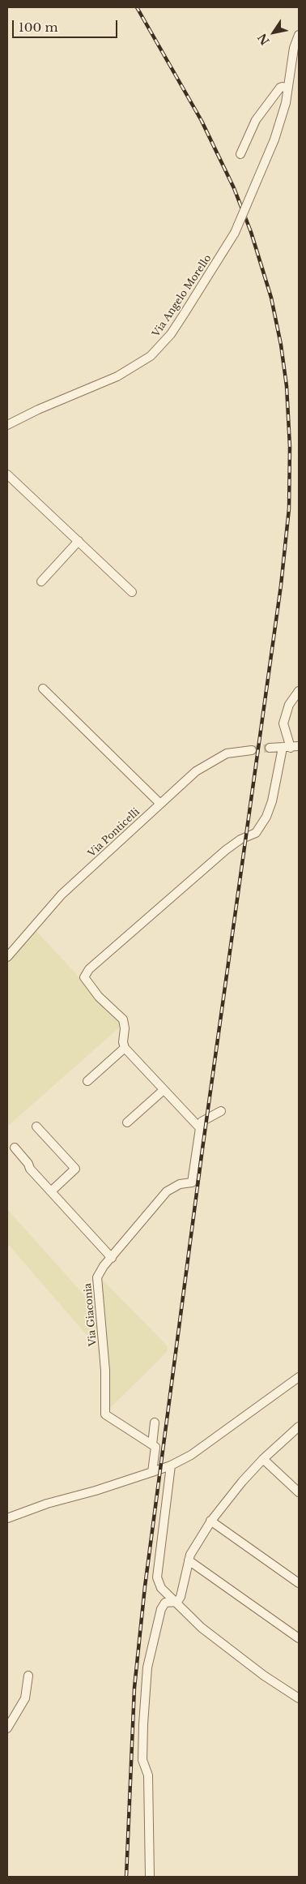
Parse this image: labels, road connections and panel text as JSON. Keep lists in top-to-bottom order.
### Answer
{
  "streets": {
    "street": ["Via Angelo Morello", "Via Ponticelli", "Via Giaconia"]
  },
  "scale_bar": "100 m",
  "north": "bottom left"
}
